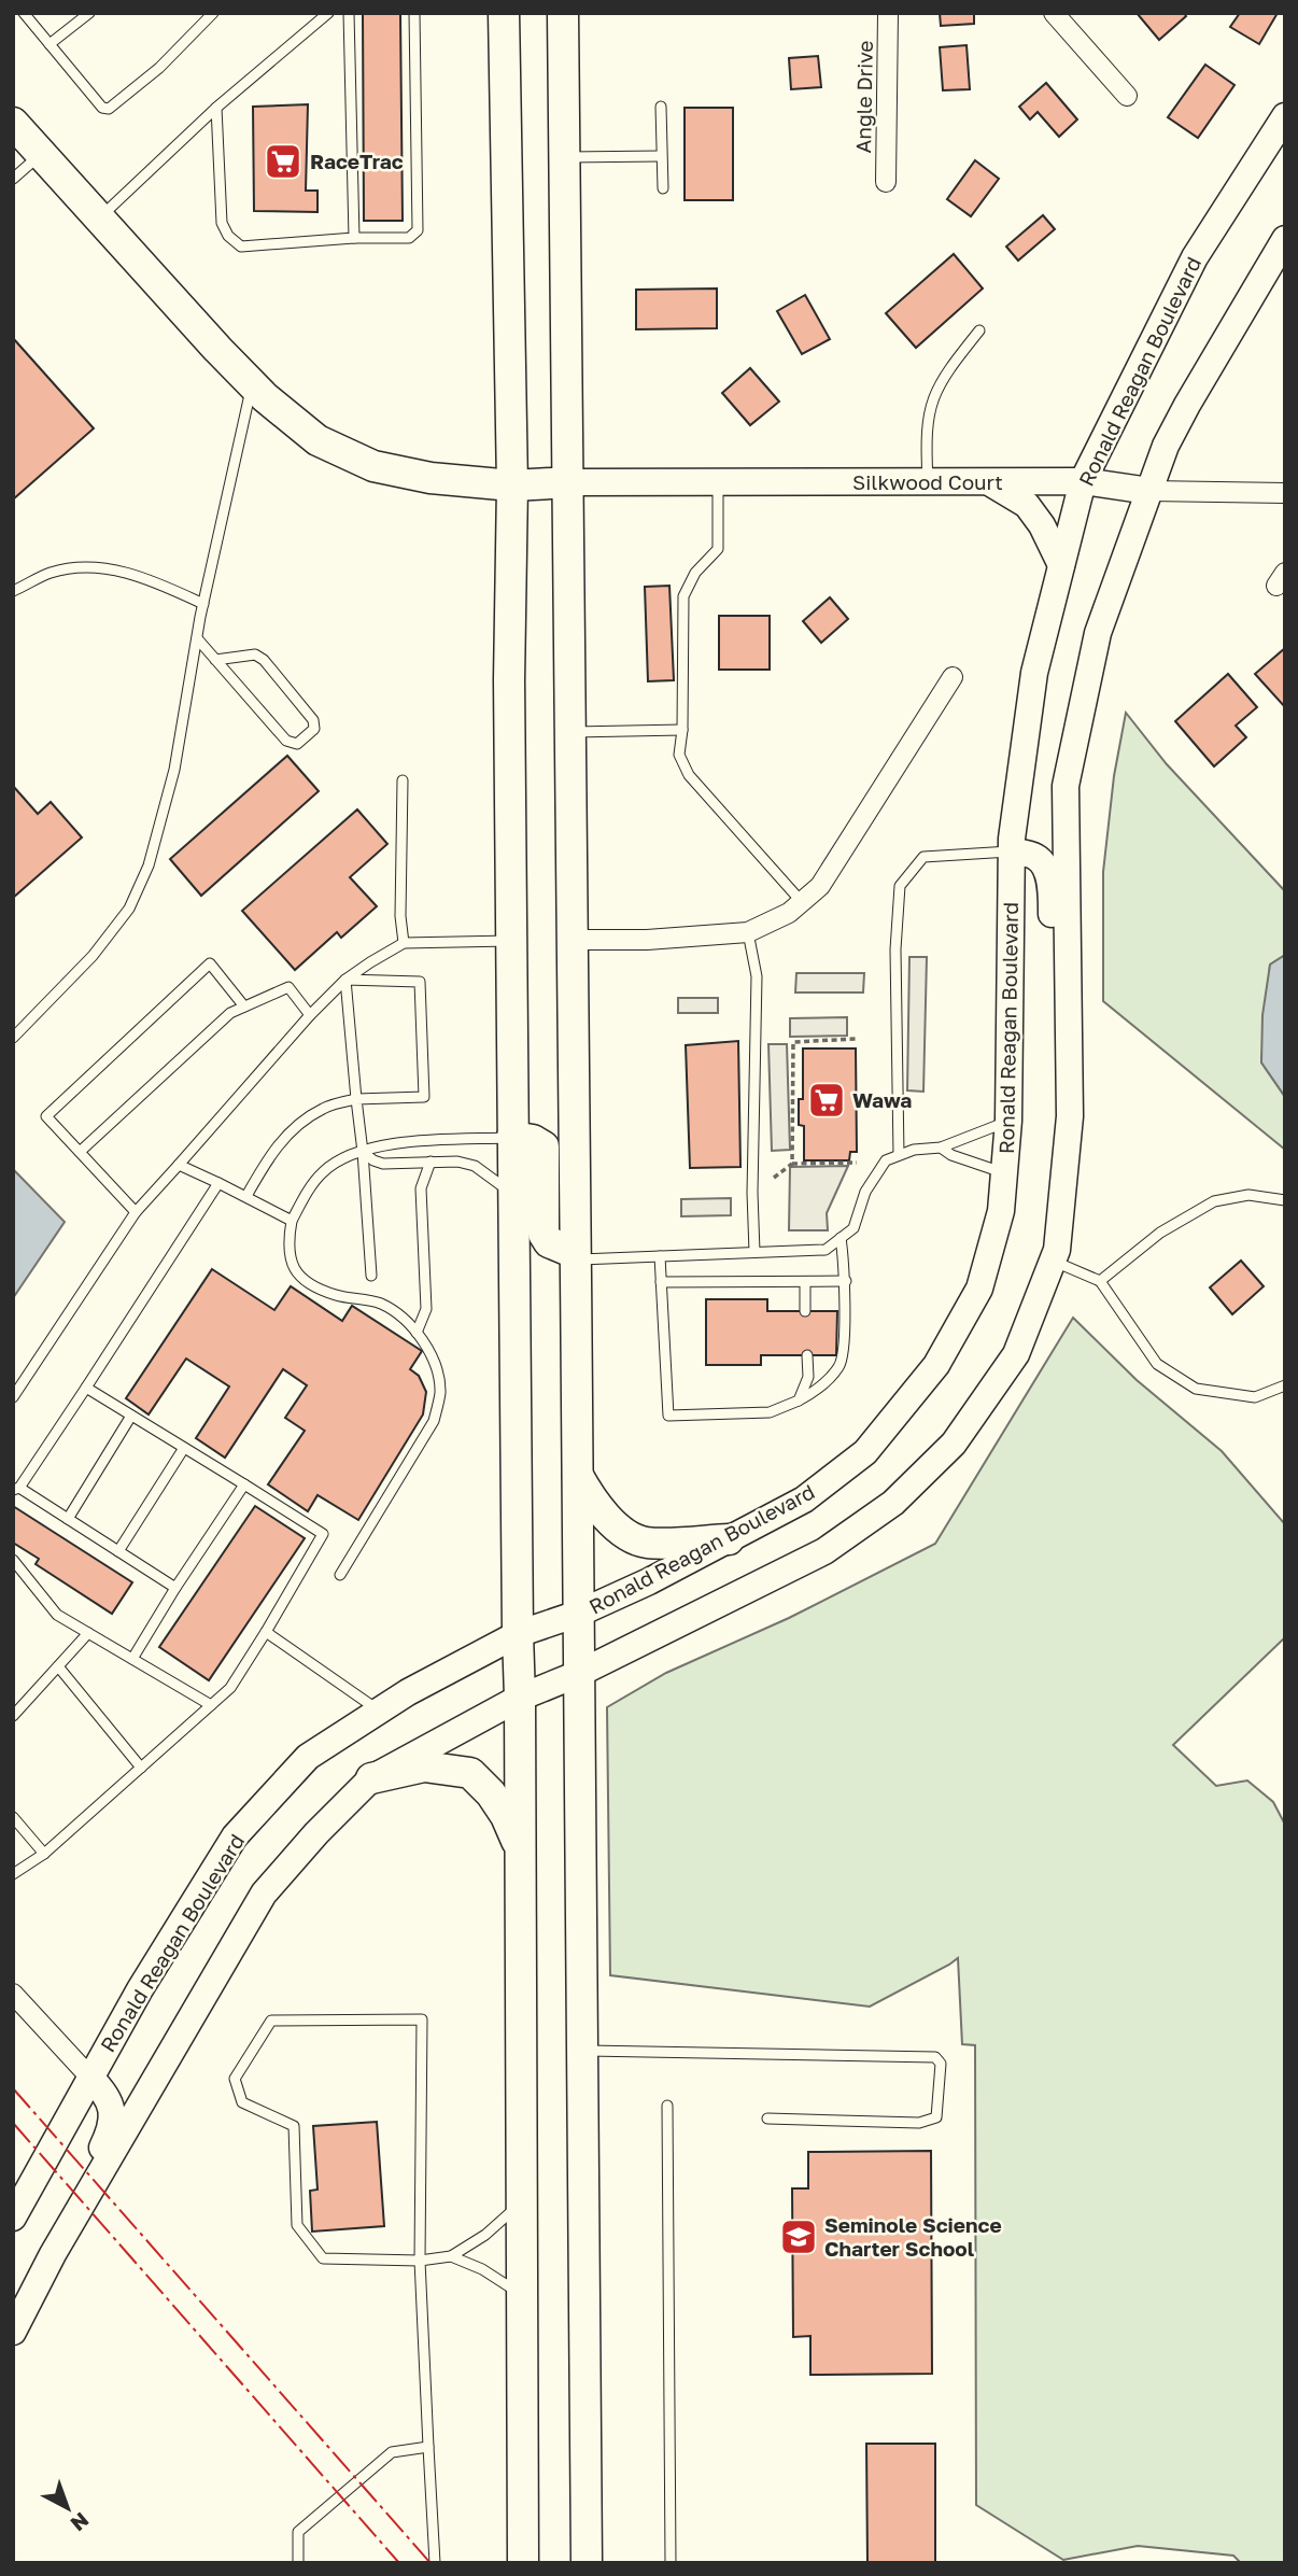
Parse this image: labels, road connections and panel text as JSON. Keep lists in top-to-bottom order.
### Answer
{
  "streets": {
    "main road": ["Ronald Reagan Boulevard", "Silkwood Court"],
    "street": ["Angle Drive"]
  },
  "crossings": [
    ["Ronald Reagan Boulevard", "Silkwood Court"]
  ],
  "places": {
    "supermarket": ["RaceTrac", "Wawa"],
    "school or university": ["Seminole Science Charter School"]
  },
  "north": "bottom right"
}
